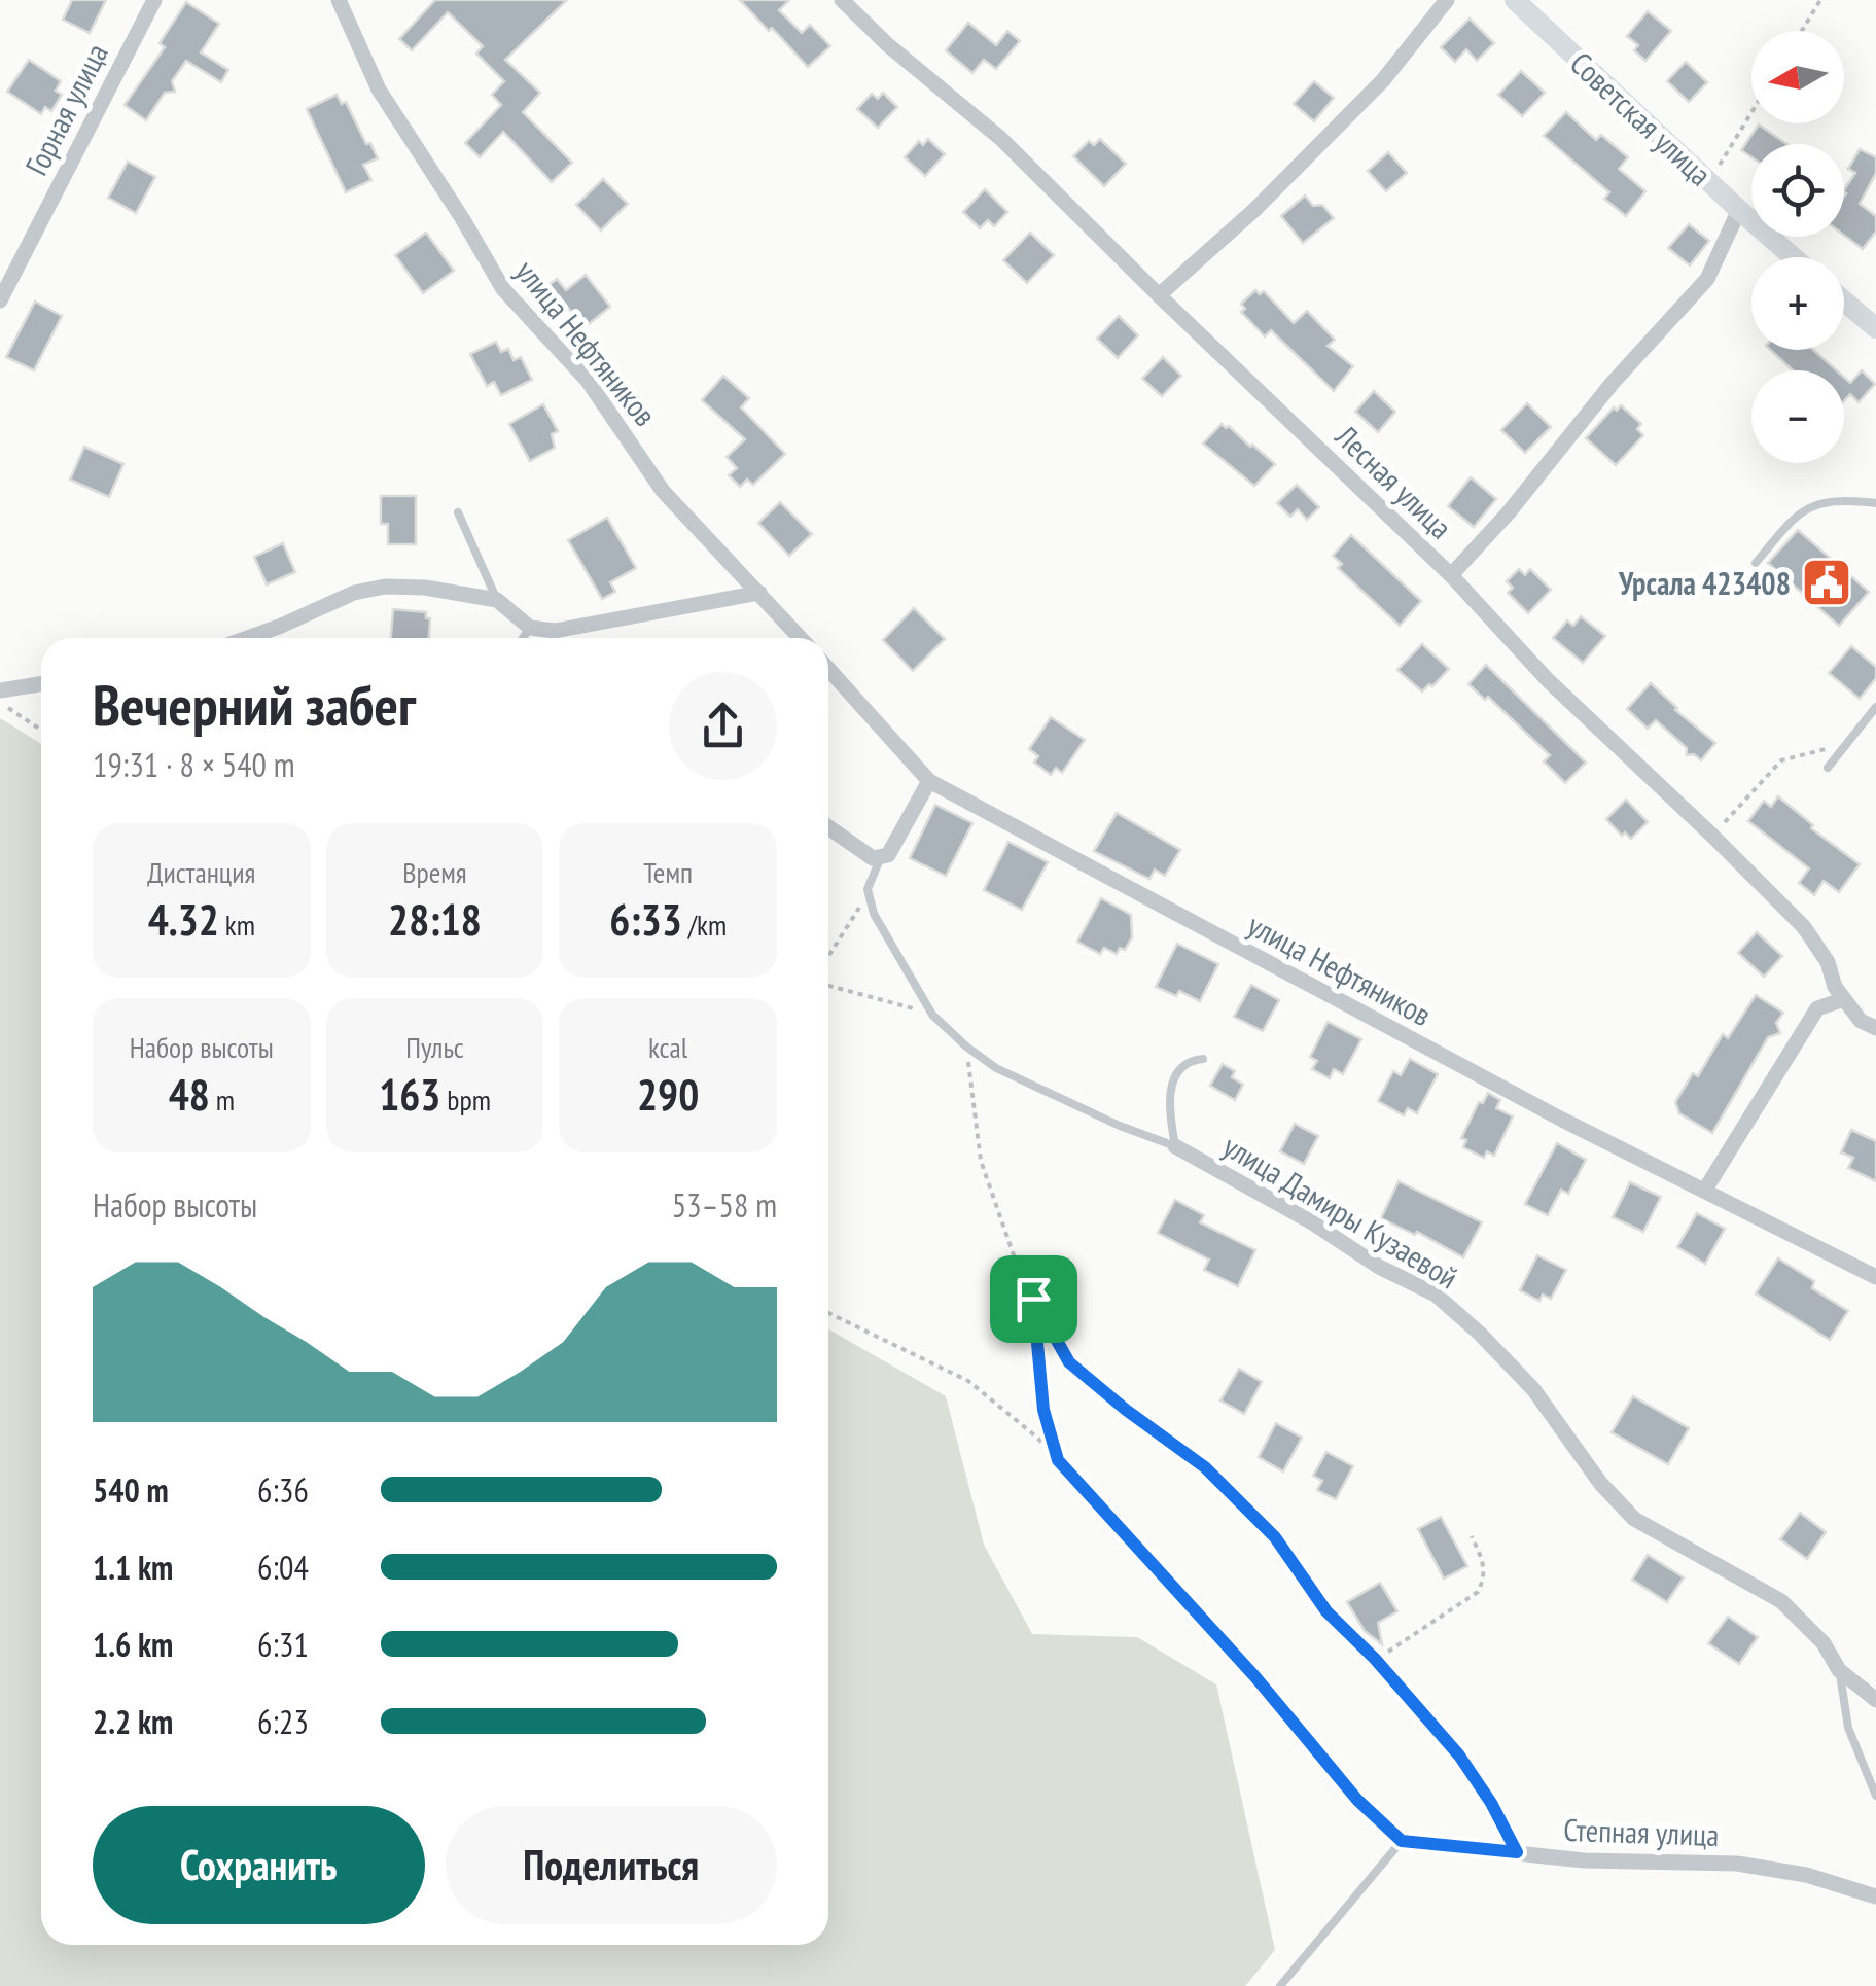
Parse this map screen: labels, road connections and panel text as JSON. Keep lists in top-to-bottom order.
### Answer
{
  "streets": {
    "street": [
      "Горная улица",
      "Советская улица",
      "улица Нефтяников",
      "Лесная улица",
      "улица Дамиры Кузаевой",
      "Степная улица"
    ]
  },
  "places": {
    "public building": ["Урсала 423408"]
  },
  "north": "left",
  "page": {
    "map_buttons": ["+", "−"],
    "heading": ["Вечерний забег", "19:31 · 8 × 540 m"],
    "stats": [
      ["Дистанция", "4.32 km"],
      ["Время", "28:18"],
      ["Темп", "6:33 /km"],
      ["Набор высоты", "48 m"],
      ["Пульс", "163 bpm"],
      ["kcal", "290"]
    ],
    "chart": ["Набор высоты", "53–58 m"],
    "list": [
      {
        "name": "540 m",
        "note": "6:36"
      },
      {
        "name": "1.1 km",
        "note": "6:04"
      },
      {
        "name": "1.6 km",
        "note": "6:31"
      },
      {
        "name": "2.2 km",
        "note": "6:23"
      }
    ],
    "buttons": ["Сохранить", "Поделиться"]
  }
}
